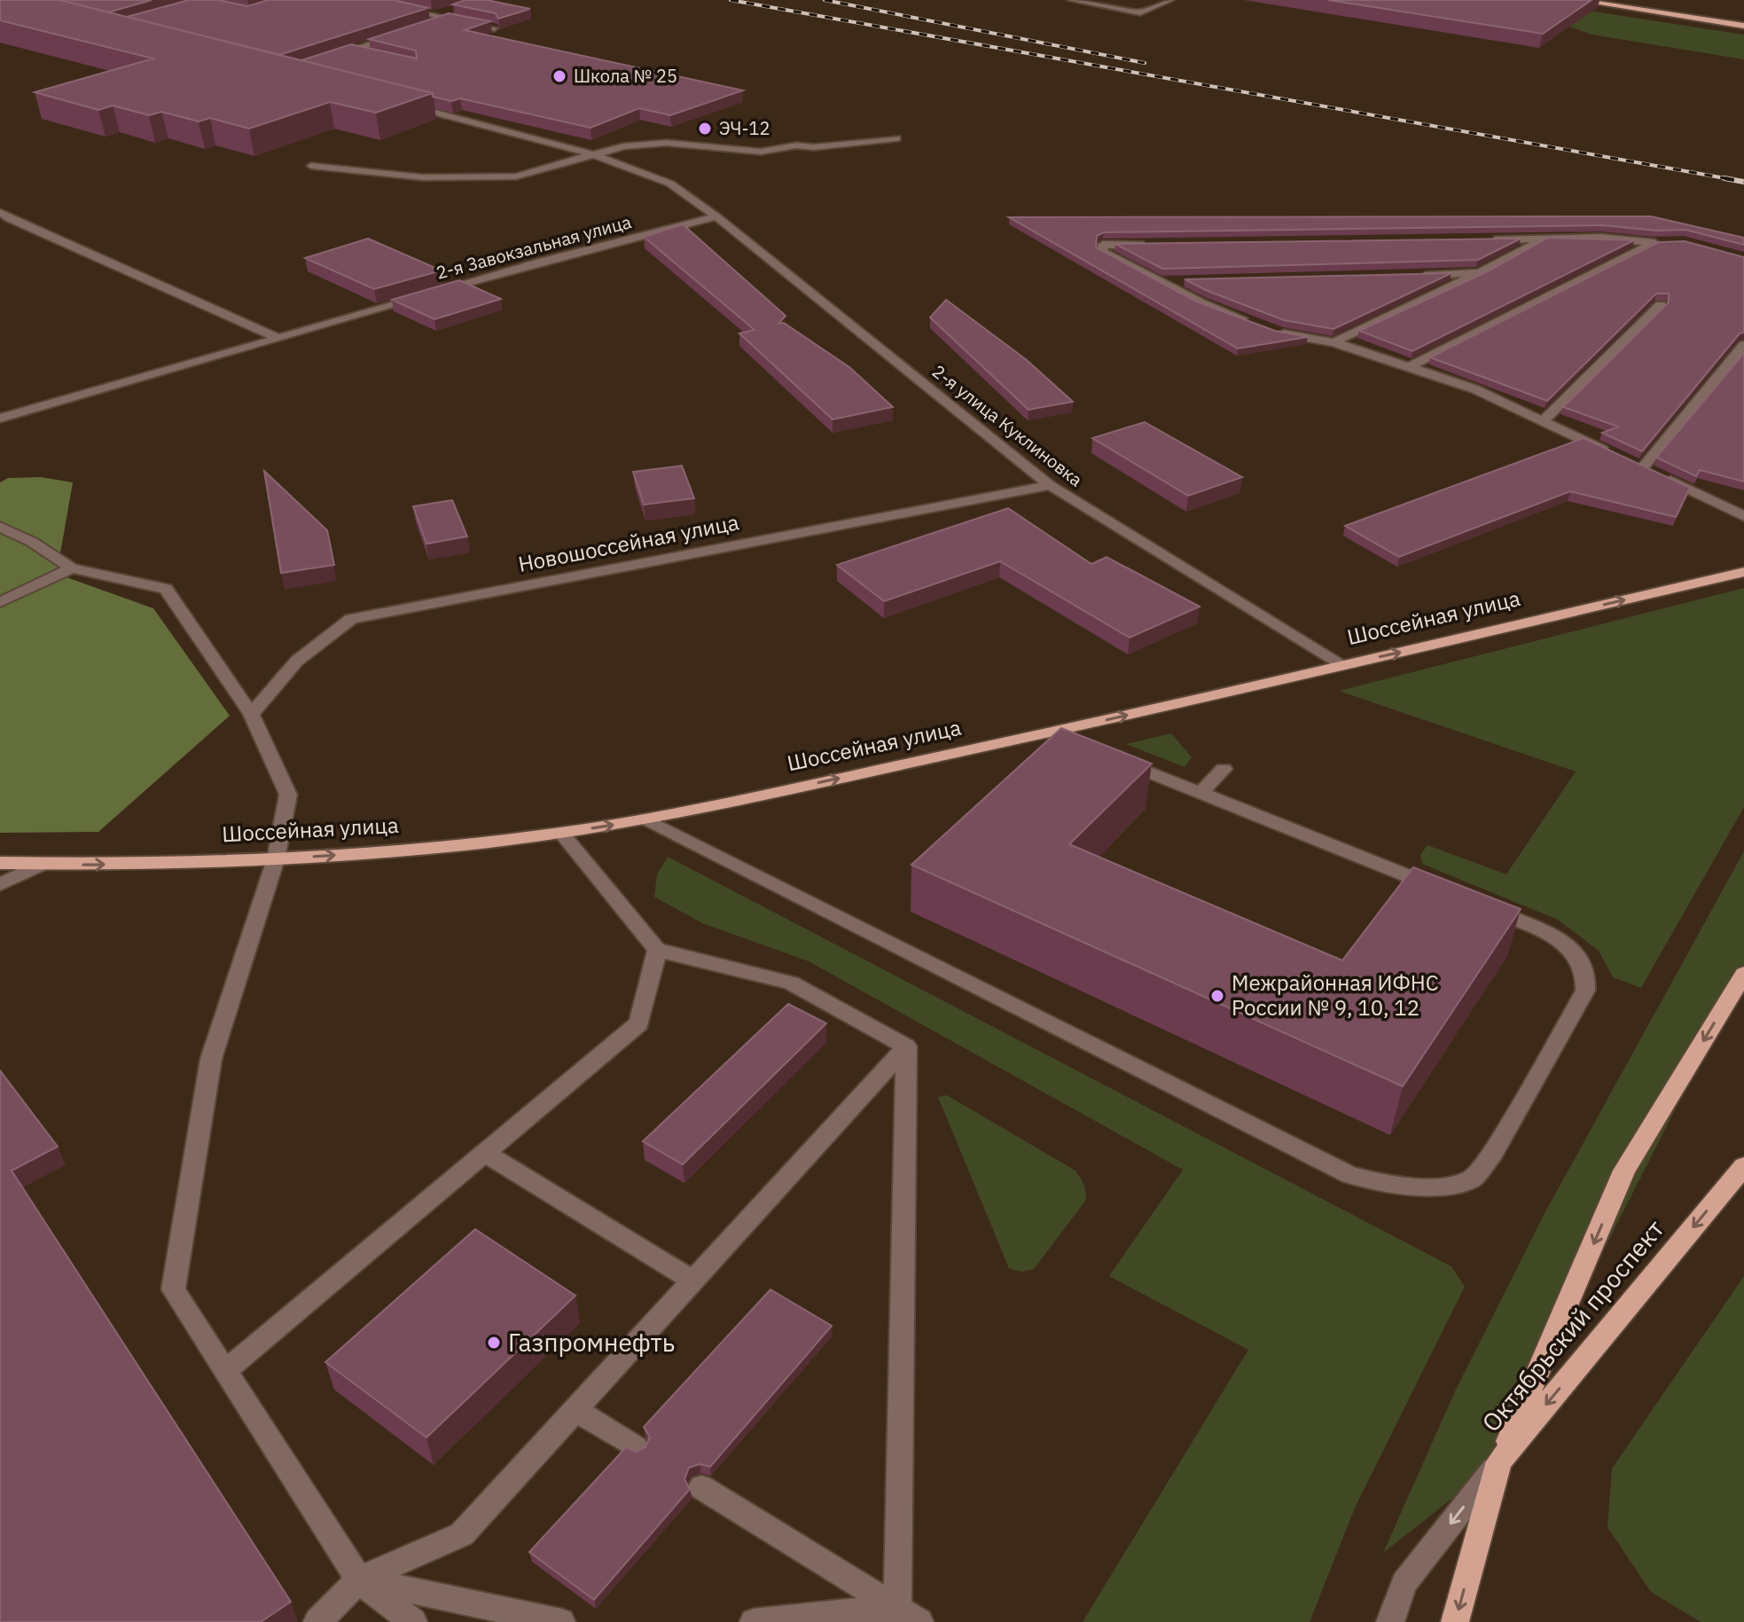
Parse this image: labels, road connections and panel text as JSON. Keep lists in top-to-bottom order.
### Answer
{
  "streets": {
    "main road": ["Шоссейная улица", "Октябрьский проспект"],
    "street": ["2-я Завокзальная улица", "2-я улица Куклиновка", "Новошоссейная улица"]
  },
  "crossings": [
    ["2-я Завокзальная улица", "2-я улица Куклиновка"],
    ["2-я улица Куклиновка", "Новошоссейная улица"],
    ["2-я улица Куклиновка", "Шоссейная улица"]
  ],
  "one_way": ["Шоссейная улица"],
  "places": [
    "Школа № 25",
    "ЭЧ-12",
    "Межрайонная ИФНС России № 9, 10, 12",
    "Газпромнефть"
  ]
}
